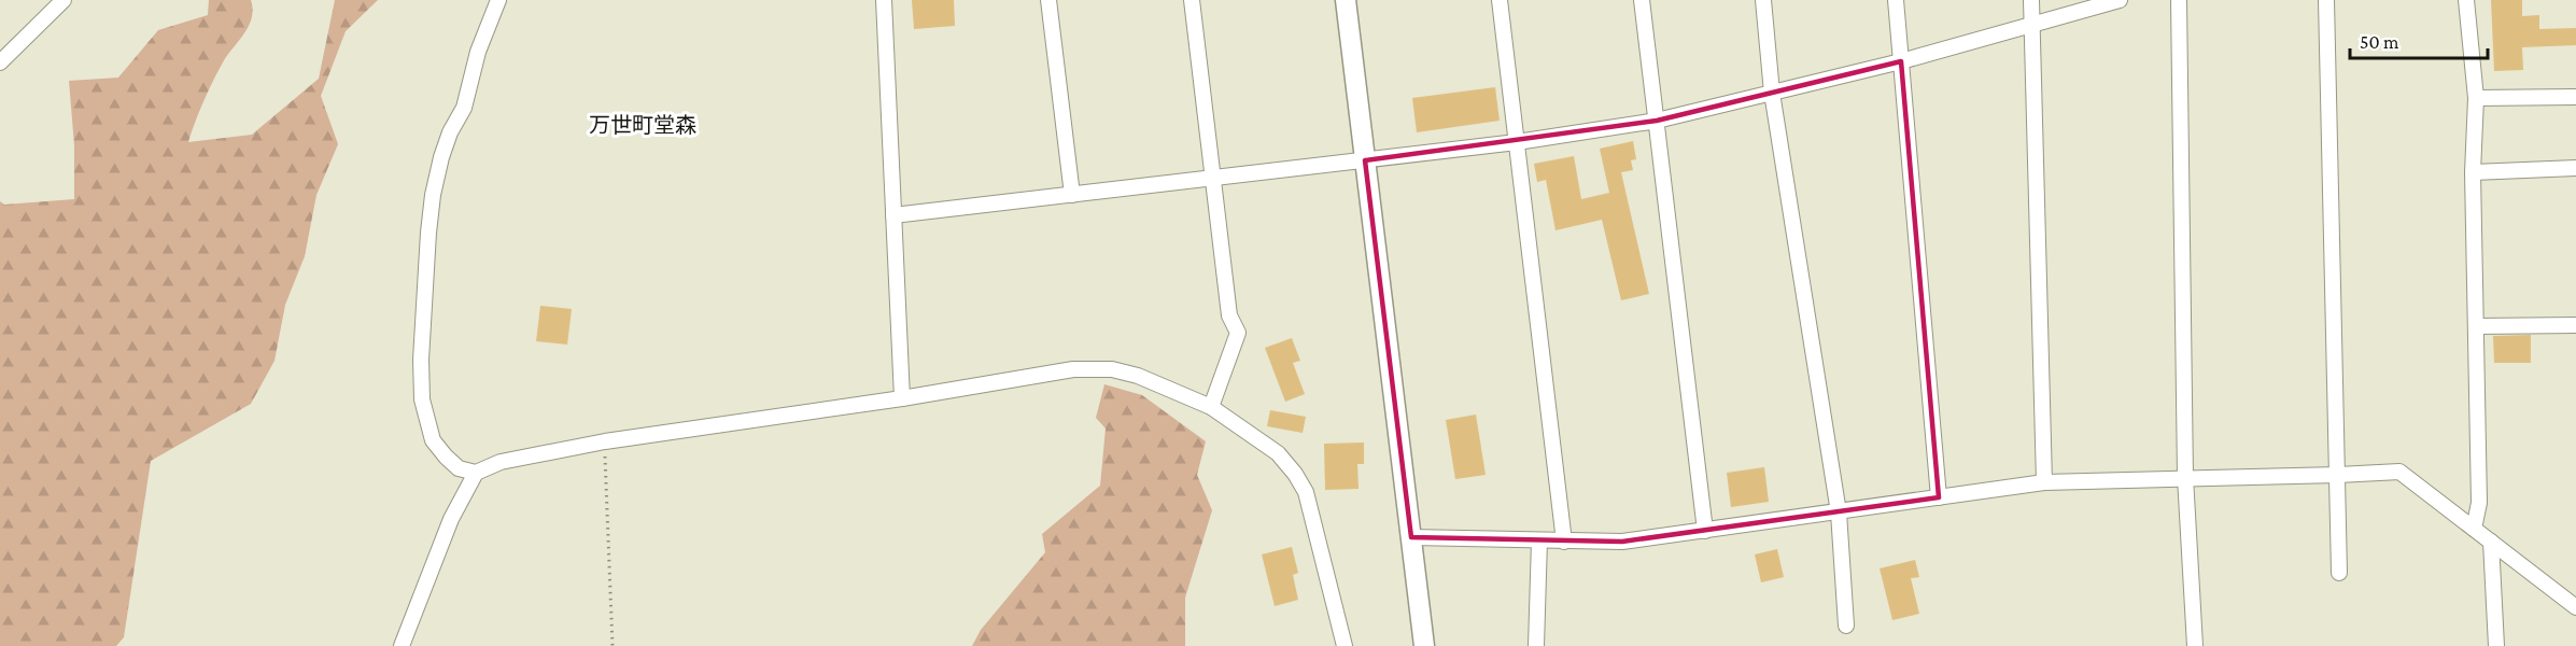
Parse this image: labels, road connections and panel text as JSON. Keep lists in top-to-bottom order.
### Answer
{
  "districts": ["万世町堂森"],
  "scale_bar": "50 m"
}
